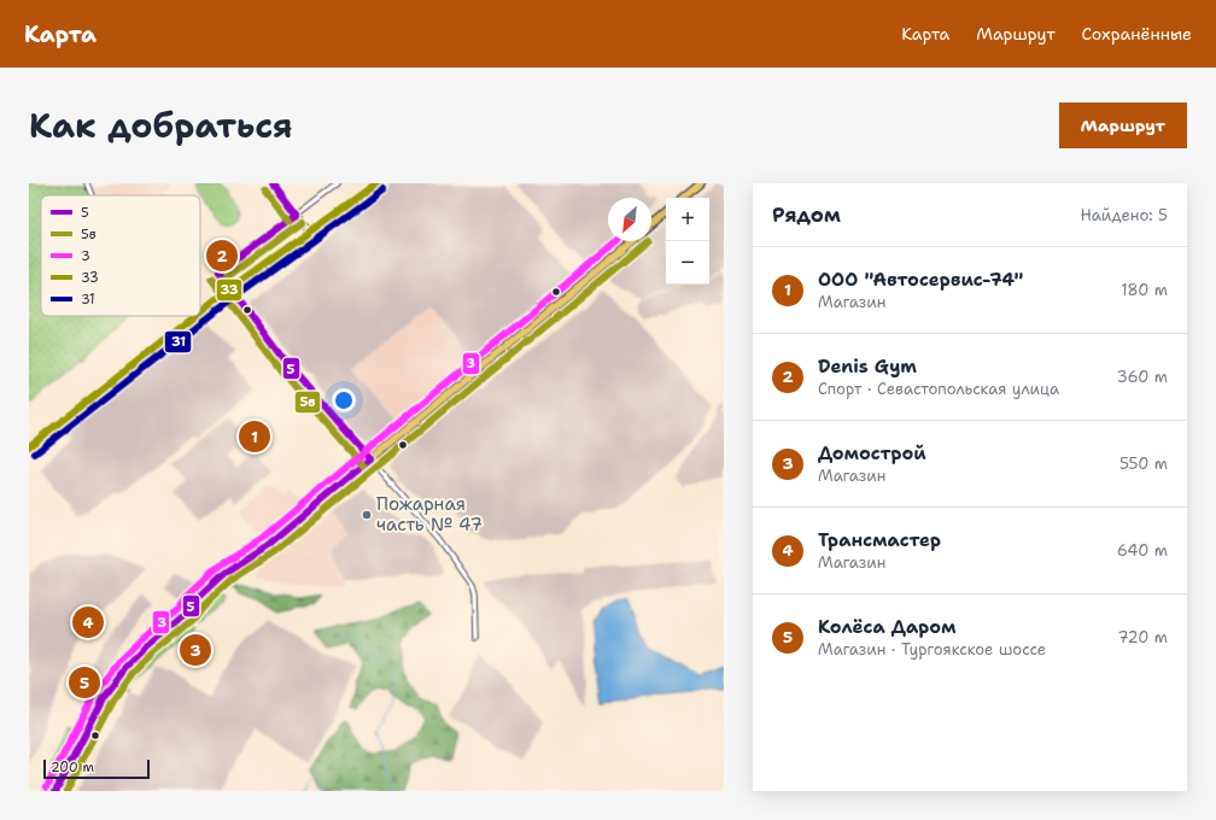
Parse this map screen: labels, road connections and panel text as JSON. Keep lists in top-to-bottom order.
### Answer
{
  "places": ["Пожарная часть № 47"],
  "lines": [
    "transit line 5",
    "transit line 33",
    "transit line 5в",
    "transit line 31",
    "transit line 3"
  ],
  "legend": [
    "5",
    "5в",
    "3",
    "33",
    "31"
  ],
  "scale_bar": "200 m",
  "north": "bottom left",
  "page": {
    "header": "Карта",
    "nav": ["Карта", "Маршрут", "Сохранённые"],
    "title": "Как добраться",
    "buttons": "Маршрут",
    "heading": ["Рядом", "Найдено: 5"],
    "map_buttons": ["+", "−"],
    "pins": [
      "2",
      "1",
      "4",
      "3",
      "5"
    ],
    "list": [
      {
        "mark": "1",
        "name": "ООО \"Автосервис-74\"",
        "note": "Магазин",
        "value": "180 m"
      },
      {
        "mark": "2",
        "name": "Denis Gym",
        "note": "Спорт · Севастопольская улица",
        "value": "360 m"
      },
      {
        "mark": "3",
        "name": "Домострой",
        "note": "Магазин",
        "value": "550 m"
      },
      {
        "mark": "4",
        "name": "Трансмастер",
        "note": "Магазин",
        "value": "640 m"
      },
      {
        "mark": "5",
        "name": "Колёса Даром",
        "note": "Магазин · Тургоякское шоссе",
        "value": "720 m"
      }
    ],
    "scale": "200 m"
  }
}
